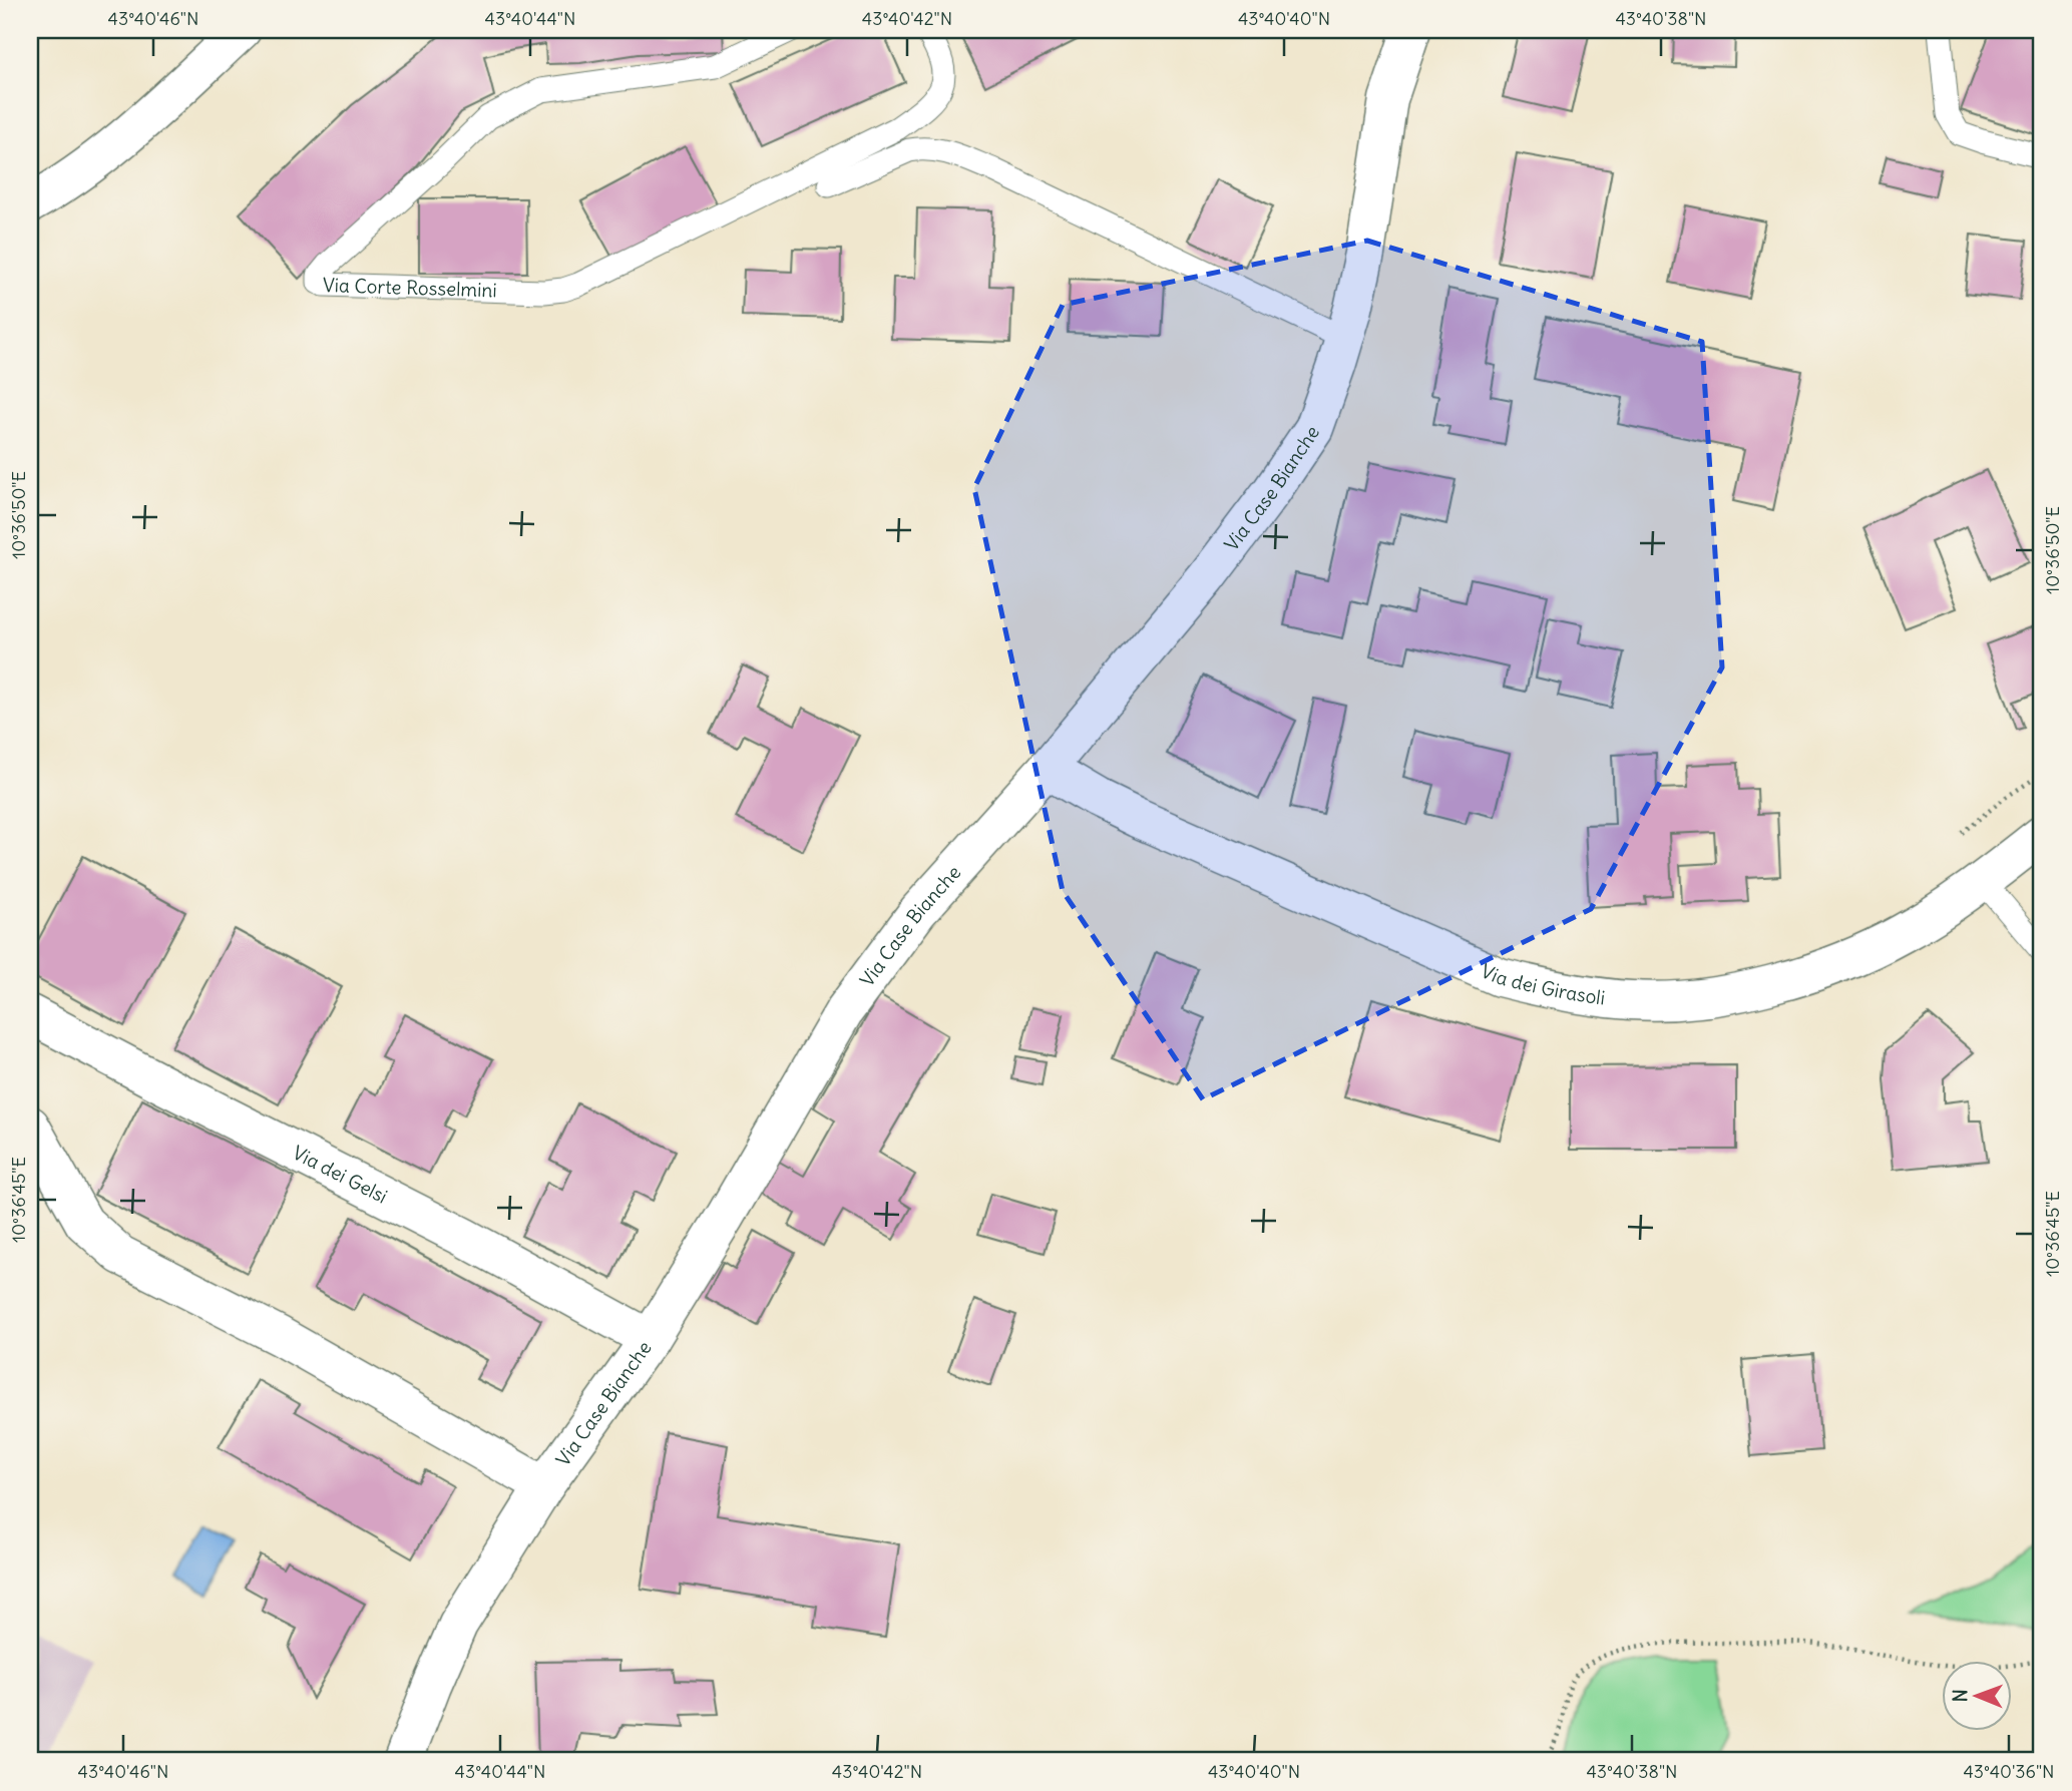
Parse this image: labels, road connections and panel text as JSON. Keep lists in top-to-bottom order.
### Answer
{
  "streets": {
    "street": ["Via Case Bianche", "Via dei Girasoli", "Via dei Gelsi"],
    "lane": ["Via Corte Rosselmini"]
  },
  "crossings": [
    ["Via Case Bianche", "Via dei Girasoli"],
    ["Via Case Bianche", "Via dei Gelsi"]
  ],
  "north": "left",
  "coordinates": [
    "43°40'46\"N",
    "43°40'44\"N",
    "43°40'42\"N",
    "43°40'40\"N",
    "43°40'38\"N",
    "10°36'50\"E",
    "10°36'45\"E",
    "43°40'36\"N"
  ]
}
